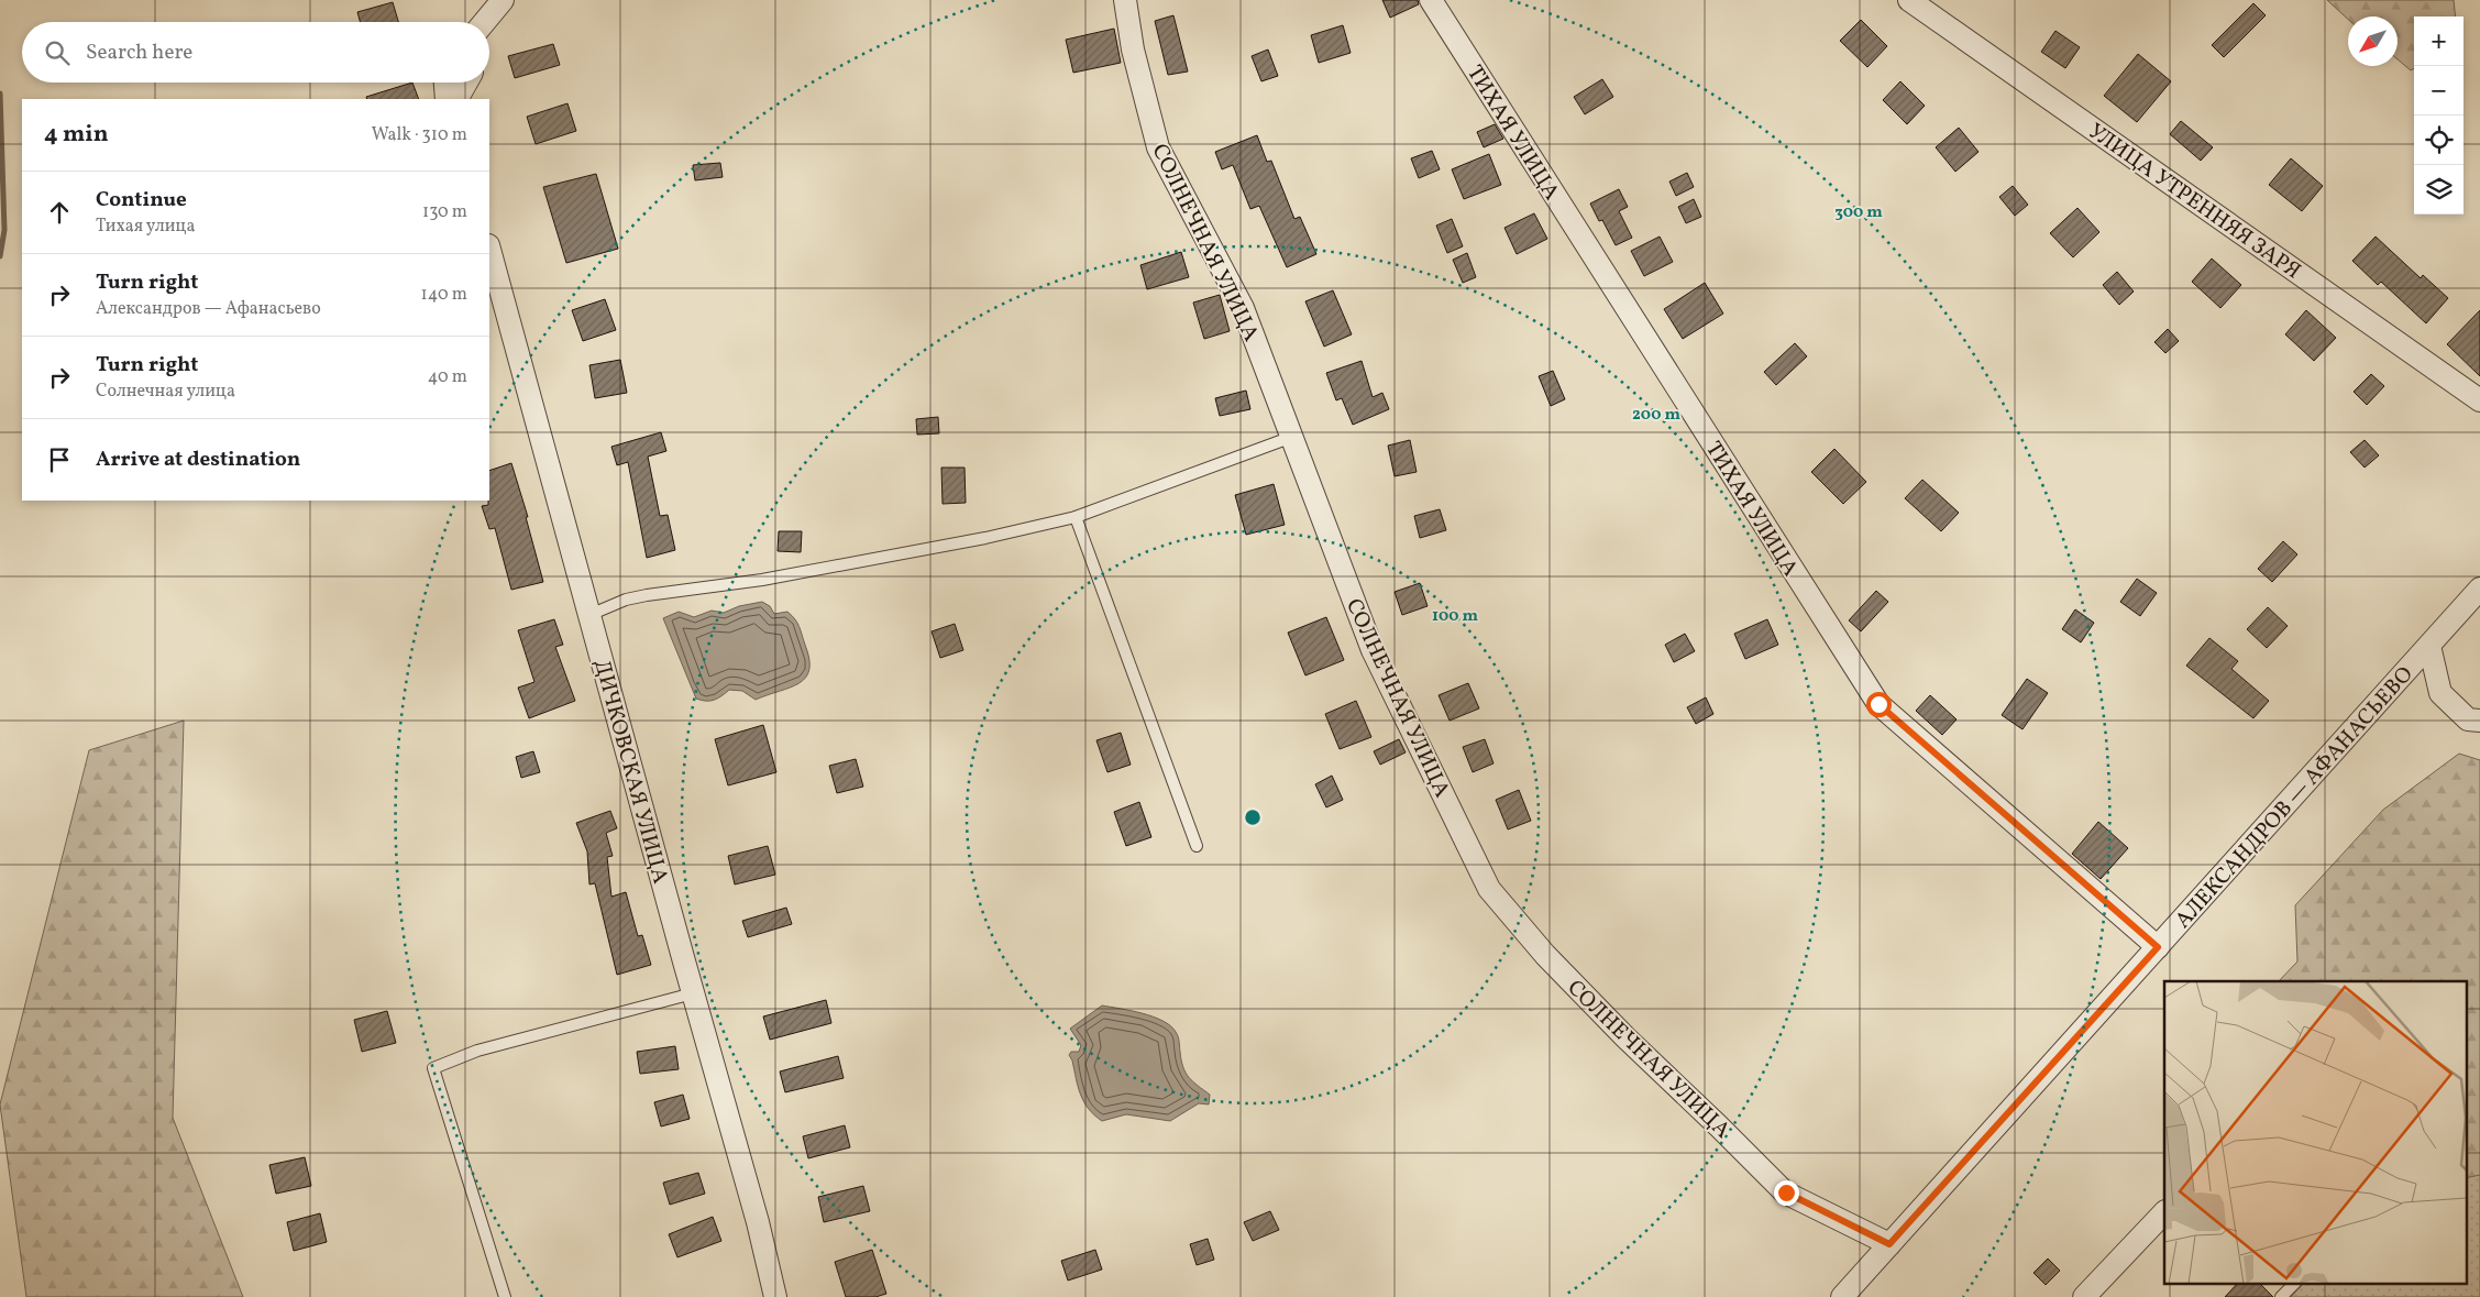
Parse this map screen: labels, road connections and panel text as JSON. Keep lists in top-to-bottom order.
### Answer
{
  "streets": {
    "street": [
      "ТИХАЯ УЛИЦА",
      "УЛИЦА УТРЕННЯЯ ЗАРЯ",
      "СОЛНЕЧНАЯ УЛИЦА",
      "ДИЧКОВСКАЯ УЛИЦА",
      "АЛЕКСАНДРОВ — АФАНАСЬЕВО"
    ]
  },
  "crossings": [
    ["ТИХАЯ УЛИЦА", "АЛЕКСАНДРОВ — АФАНАСЬЕВО"],
    ["СОЛНЕЧНАЯ УЛИЦА", "АЛЕКСАНДРОВ — АФАНАСЬЕВО"]
  ],
  "north": "bottom left",
  "page": {
    "map_buttons": ["+", "−"],
    "search": "Search here",
    "heading": ["4 min", "Walk · 310 m"],
    "list": [
      ["Continue", "Тихая улица", "130 m"],
      ["Turn right", "Александров — Афанасьево", "140 m"],
      ["Turn right", "Солнечная улица", "40 m"],
      "Arrive at destination"
    ]
  },
  "rings": ["300 m", "200 m", "100 m"]
}
